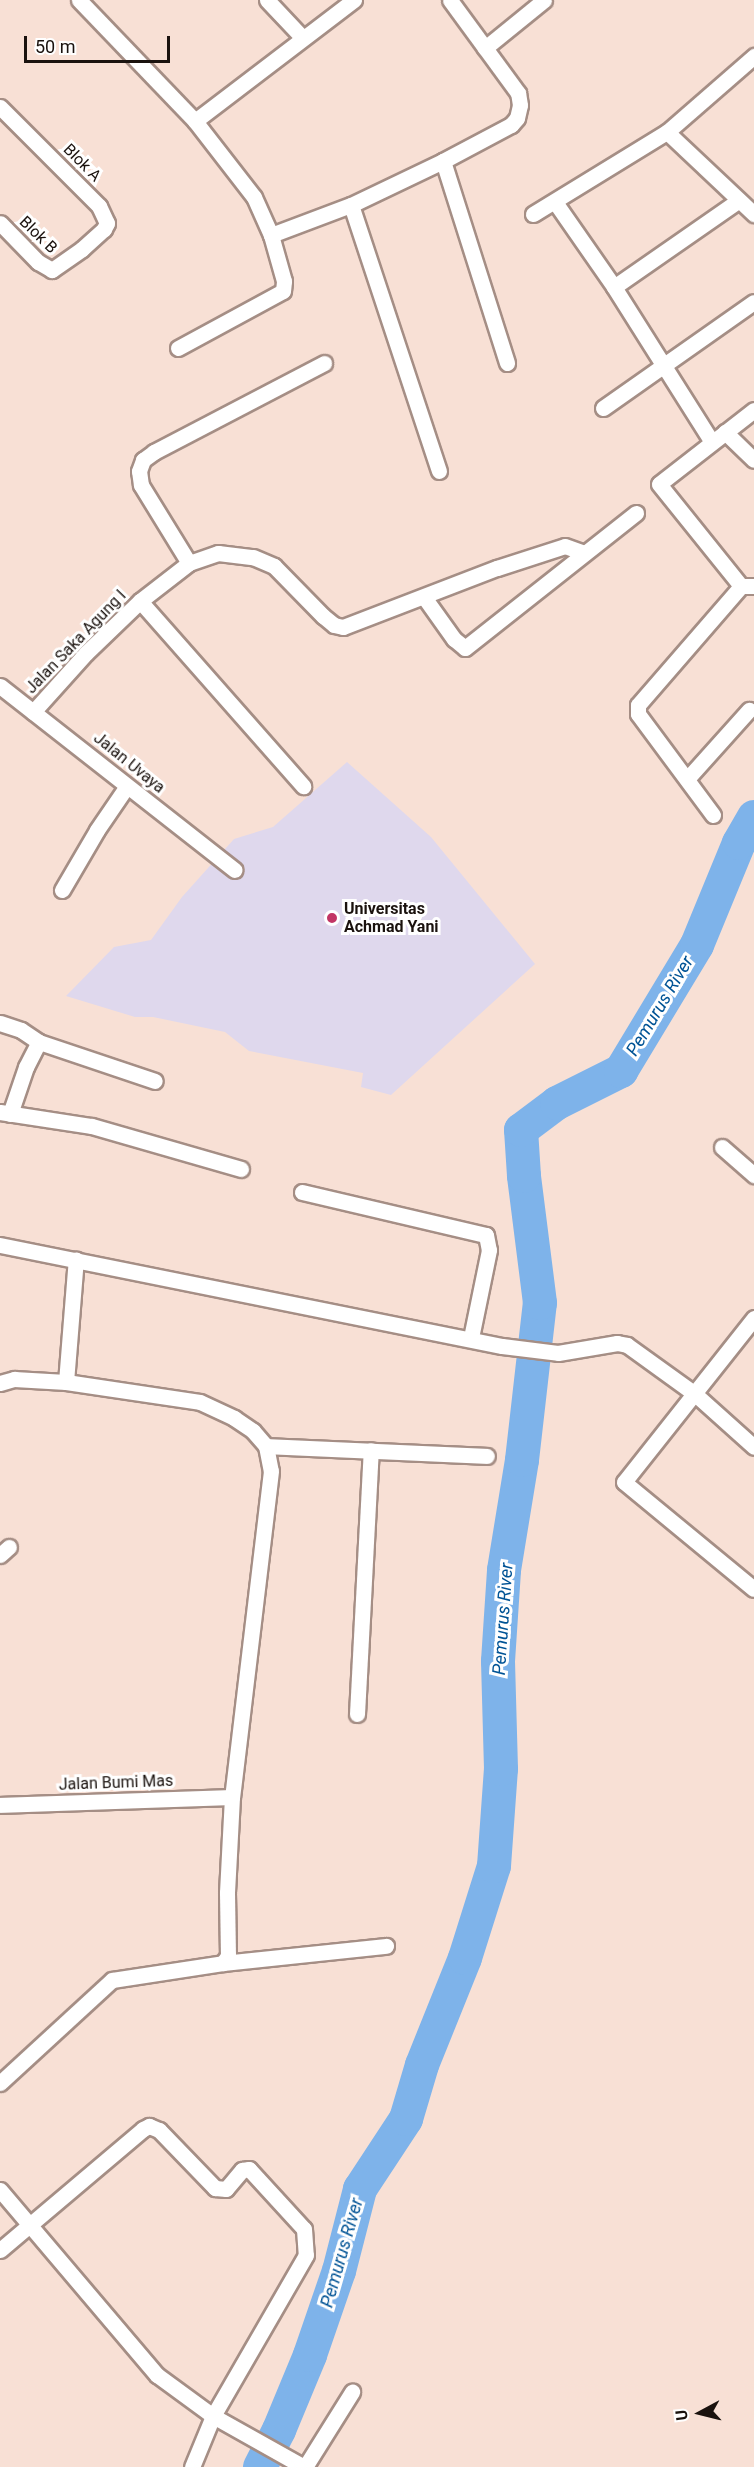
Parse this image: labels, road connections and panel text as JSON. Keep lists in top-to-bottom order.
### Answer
{
  "streets": {
    "street": [
      "Blok A",
      "Blok B",
      "Jalan Saka Agung I",
      "Jalan Uvaya",
      "Jalan Bumi Mas"
    ]
  },
  "crossings": [
    ["Blok A", "Blok B"],
    ["Jalan Saka Agung I", "Jalan Uvaya"]
  ],
  "water": ["Pemurus River"],
  "places": ["Universitas Achmad Yani"],
  "scale_bar": "50 m",
  "north": "left"
}
